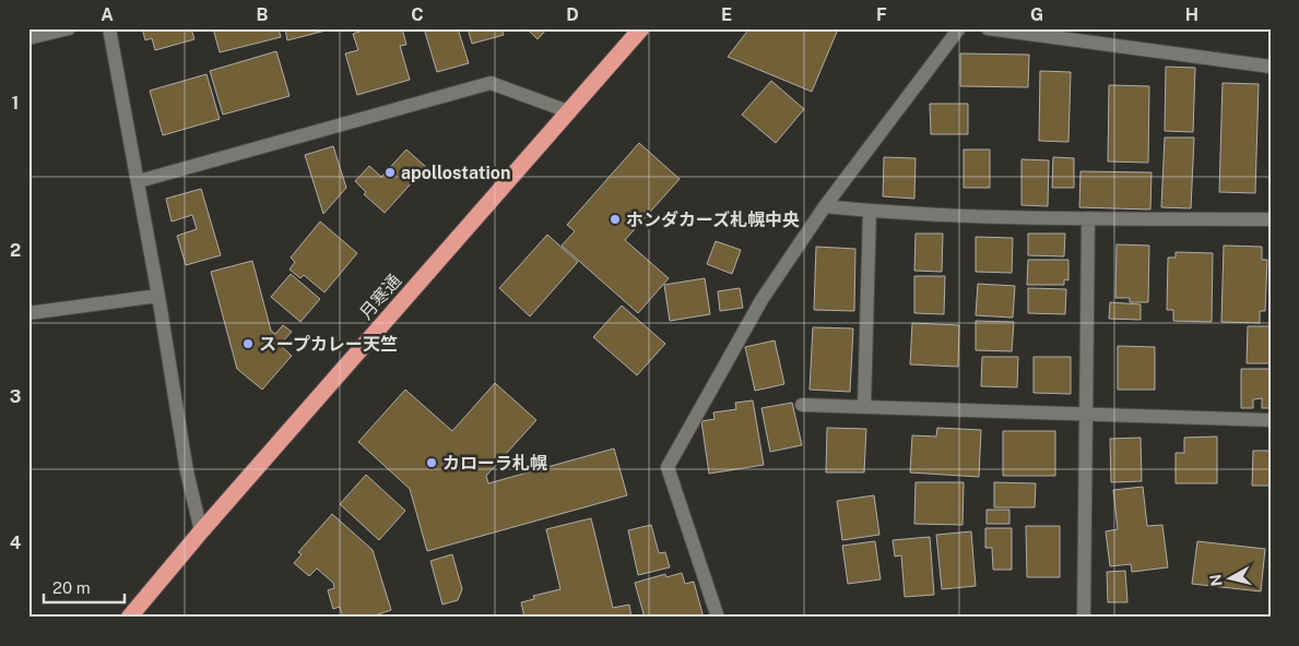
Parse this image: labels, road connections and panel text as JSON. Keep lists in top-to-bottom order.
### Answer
{
  "streets": {
    "highway": ["月寒通"]
  },
  "places": [
    "apollostation",
    "ホンダカーズ札幌中央",
    "スープカレー天竺",
    "カローラ札幌"
  ],
  "scale_bar": "20 m",
  "north": "left",
  "grid": {
    "columns": [
      "A",
      "B",
      "C",
      "D",
      "E",
      "F",
      "G",
      "H"
    ],
    "rows": [
      "1",
      "2",
      "3",
      "4"
    ]
  }
}
